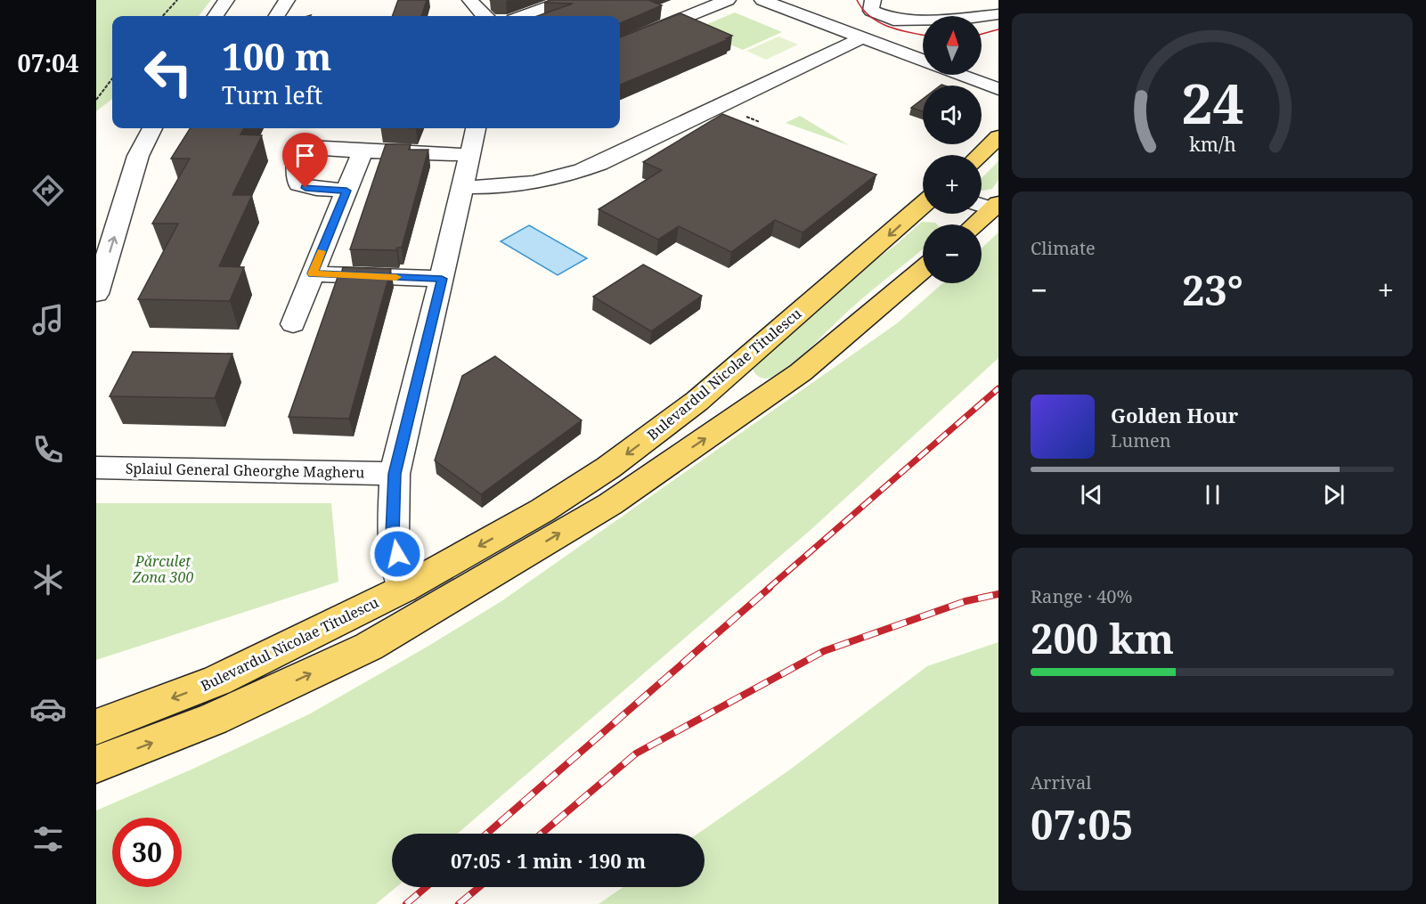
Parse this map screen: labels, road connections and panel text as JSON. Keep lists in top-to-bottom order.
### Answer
{
  "streets": {
    "main road": ["Bulevardul Nicolae Titulescu"],
    "street": ["Splaiul General Gheorghe Magheru"]
  },
  "parks": ["Părculeț Zona 300"],
  "north": "top",
  "page": {
    "tabs": "07:04",
    "map_buttons": ["+", "−"],
    "turn": ["100 m", "Turn left"],
    "tile": [
      "Climate",
      ["Range · 40%", "200 km"],
      ["Arrival", "07:05"]
    ],
    "heat": ["−", "23°", "+"],
    "song": ["Golden Hour", "Lumen"],
    "limit": "30",
    "trip": "07:05 · 1 min · 190 m",
    "gauge": ["24", "km/h"]
  }
}
